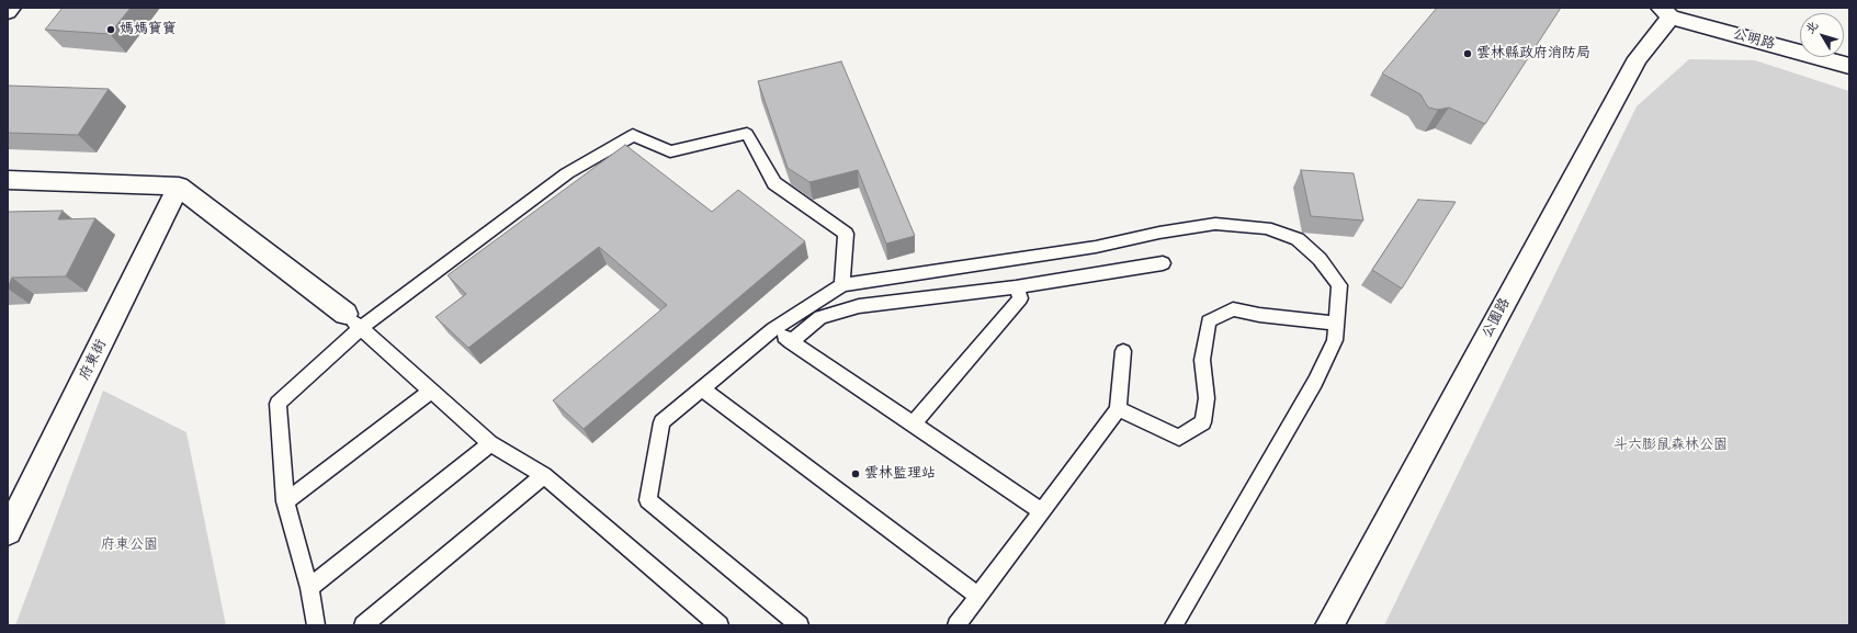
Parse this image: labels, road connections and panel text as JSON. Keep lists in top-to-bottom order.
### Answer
{
  "streets": {
    "street": ["公明路", "公園路", "府東街"]
  },
  "crossings": [
    ["公明路", "公園路"]
  ],
  "parks": ["斗六膨鼠森林公園", "府東公園"],
  "places": ["媽媽寶寶", "雲林縣政府消防局", "雲林監理站"],
  "north": "top left"
}
